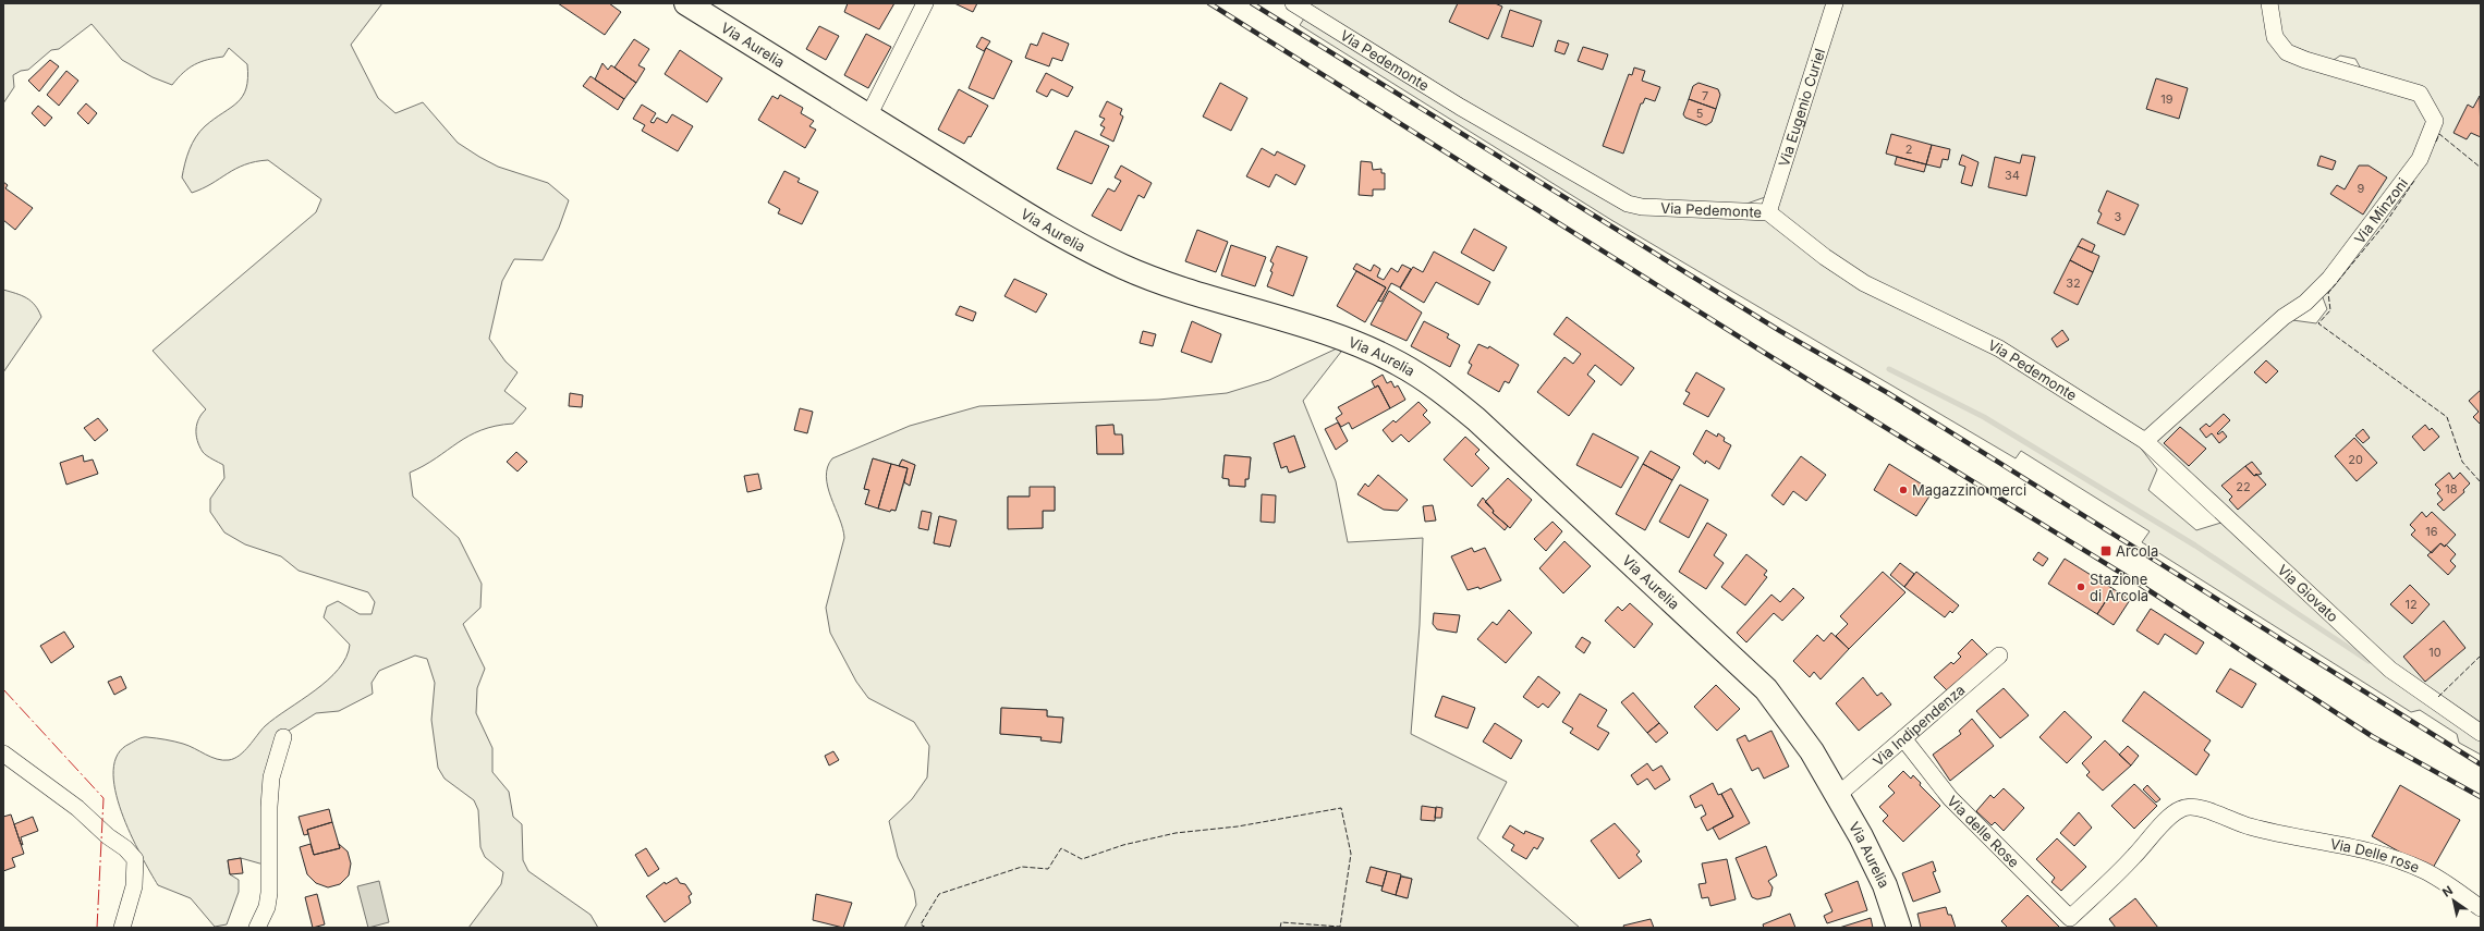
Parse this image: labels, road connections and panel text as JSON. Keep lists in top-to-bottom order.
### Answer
{
  "streets": {
    "main road": ["Via Aurelia"],
    "street": [
      "Via Pedemonte",
      "Via Eugenio Curiel",
      "Via Minzoni",
      "Via Giovato",
      "Via Indipendenza",
      "Via delle Rose",
      "Via Delle rose"
    ]
  },
  "crossings": [
    ["Via Aurelia", "Via Indipendenza"],
    ["Via Pedemonte", "Via Eugenio Curiel"],
    ["Via Pedemonte", "Via Minzoni"],
    ["Via Pedemonte", "Via Giovato"],
    ["Via Minzoni", "Via Giovato"],
    ["Via Indipendenza", "Via delle Rose"],
    ["Via delle Rose", "Via Delle rose"]
  ],
  "places": {
    "other": ["Magazzino merci", "Stazione di Arcola"],
    "transit": ["Arcola"]
  },
  "house_numbers": [
    "7",
    "19",
    "5",
    "2",
    "34",
    "9",
    "3",
    "32",
    "20",
    "22",
    "18",
    "16",
    "12",
    "10"
  ],
  "north": "top left"
}
